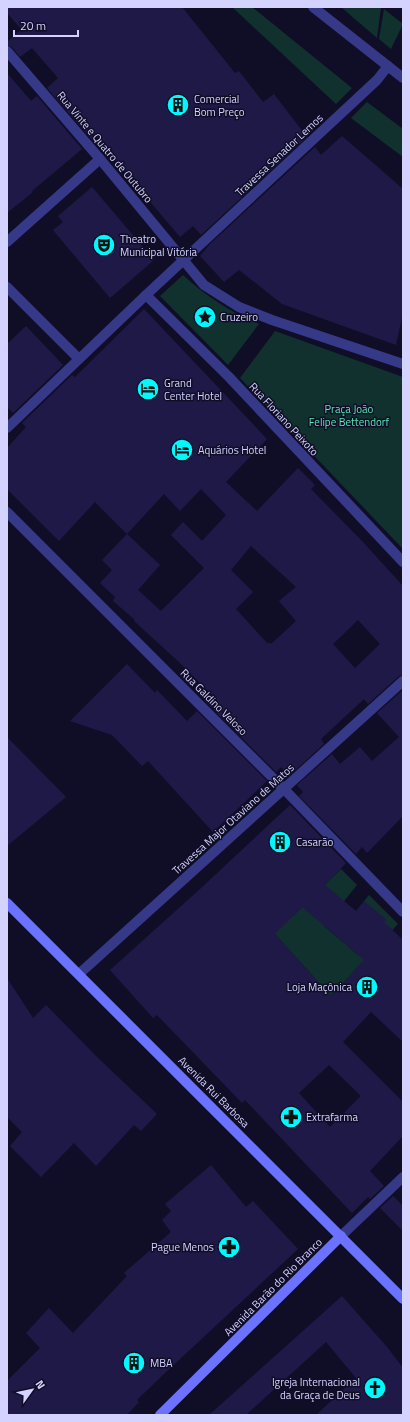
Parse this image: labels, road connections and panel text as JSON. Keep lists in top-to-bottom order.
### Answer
{
  "streets": {
    "main road": ["Avenida Rui Barbosa", "Avenida Barão do Rio Branco"],
    "street": [
      "Rua Vinte e Quatro de Outubro",
      "Travessa Senador Lemos",
      "Rua Floriano Peixoto",
      "Rua Galdino Veloso",
      "Travessa Major Otaviano de Matos"
    ]
  },
  "crossings": [
    ["Rua Vinte e Quatro de Outubro", "Travessa Senador Lemos"],
    ["Travessa Senador Lemos", "Rua Floriano Peixoto"],
    ["Rua Galdino Veloso", "Travessa Major Otaviano de Matos"],
    ["Travessa Major Otaviano de Matos", "Avenida Rui Barbosa"],
    ["Avenida Rui Barbosa", "Avenida Barão do Rio Branco"]
  ],
  "parks": ["Praça João Felipe Bettendorf"],
  "places": {
    "building": [
      "Comercial Bom Preço",
      "Casarão",
      "Loja Maçônica",
      "MBA"
    ],
    "theatre": ["Theatro Municipal Vitória"],
    "place": ["Cruzeiro"],
    "hotel": ["Grand Center Hotel", "Aquários Hotel"],
    "pharmacy": ["Extrafarma", "Pague Menos"],
    "church": ["Igreja Internacional da Graça de Deus"]
  },
  "scale_bar": "20 m",
  "north": "top right"
}
